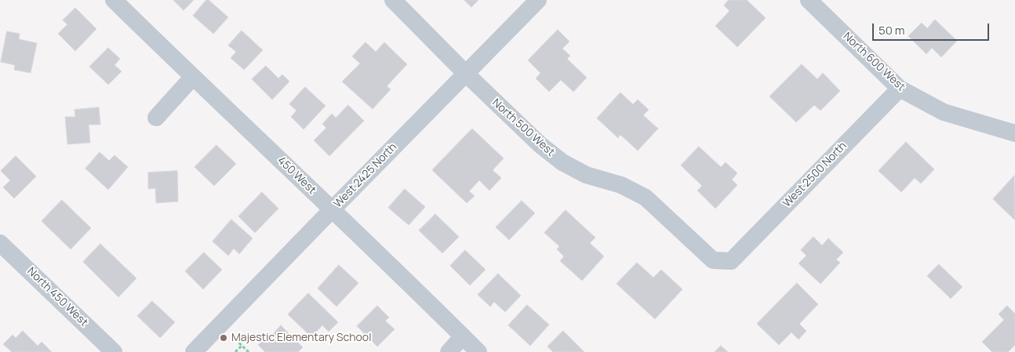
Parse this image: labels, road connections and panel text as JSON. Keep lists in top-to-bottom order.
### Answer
{
  "streets": {
    "street": [
      "North 600 West",
      "North 500 West",
      "West 2500 North",
      "450 West",
      "West 2425 North",
      "North 450 West"
    ]
  },
  "crossings": [
    ["North 600 West", "West 2500 North"],
    ["North 500 West", "West 2500 North"],
    ["North 500 West", "West 2425 North"],
    ["450 West", "West 2425 North"]
  ],
  "places": ["Majestic Elementary School"],
  "scale_bar": "50 m"
}
